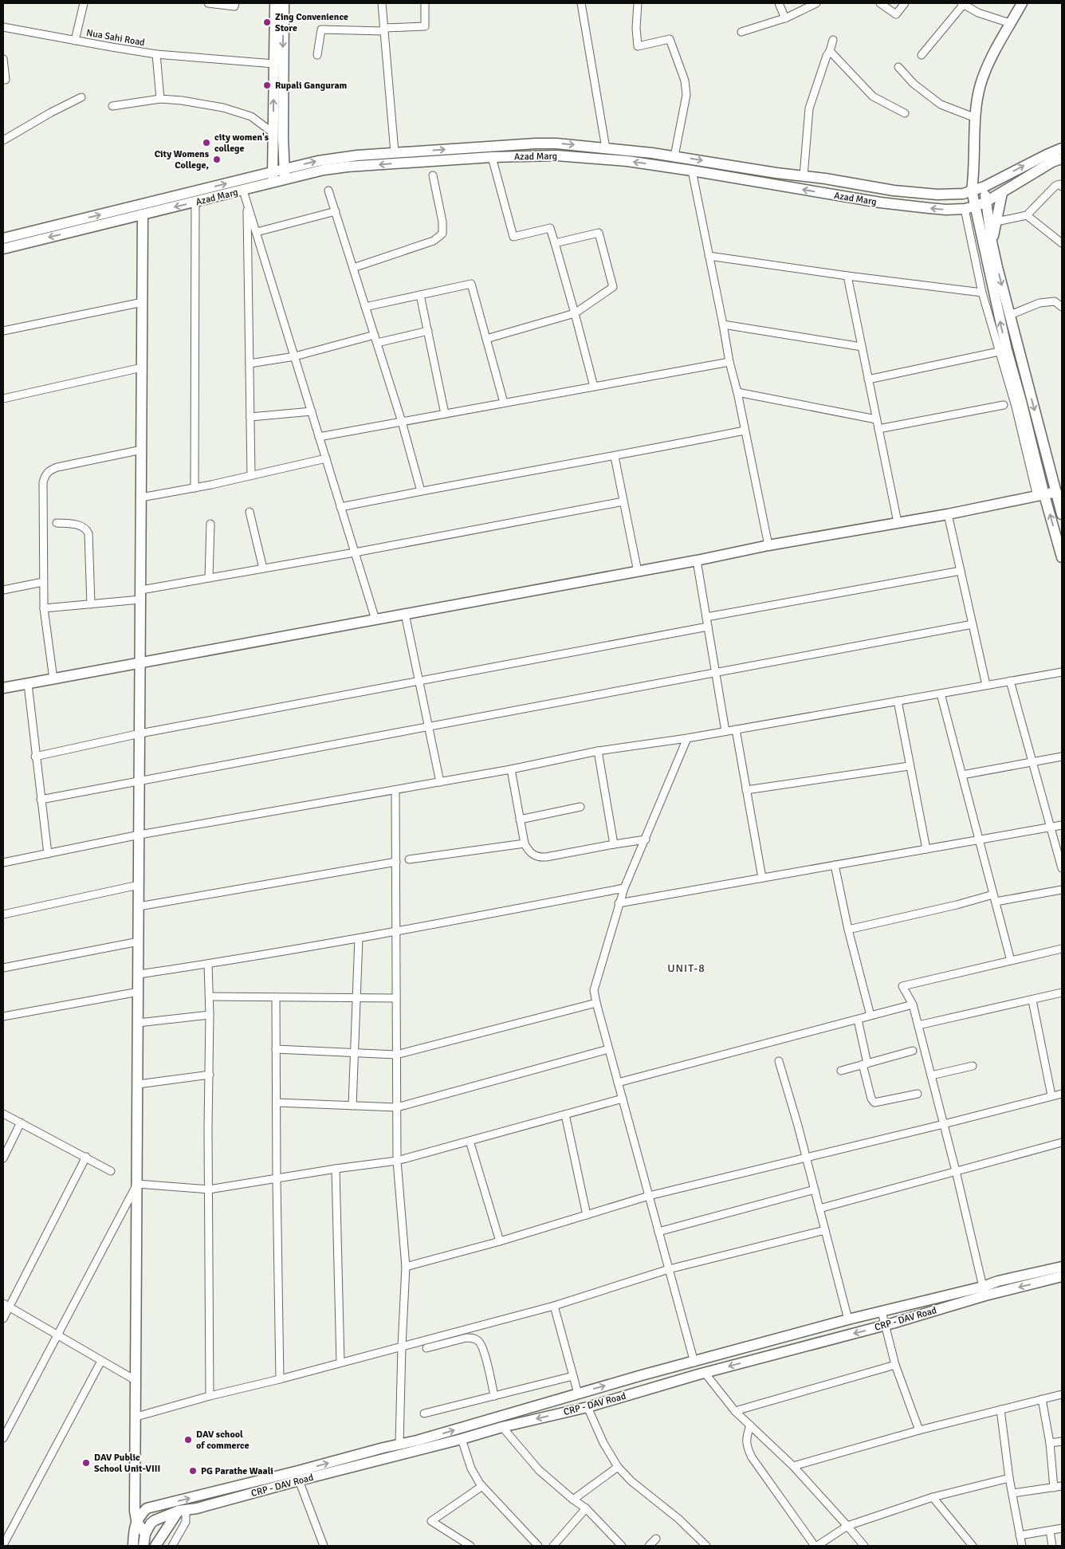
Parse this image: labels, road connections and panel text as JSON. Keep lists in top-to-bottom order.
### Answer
{
  "streets": {
    "street": ["Nua Sahi Road", "Azad Marg", "CRP - DAV Road"]
  },
  "districts": ["UNIT-8"],
  "places": [
    "Zing Convenience Store",
    "Rupali Ganguram",
    "city women's college",
    "City Womens College,",
    "DAV school of commerce",
    "DAV Public School Unit-VIII",
    "PG Parathe Waali"
  ]
}
